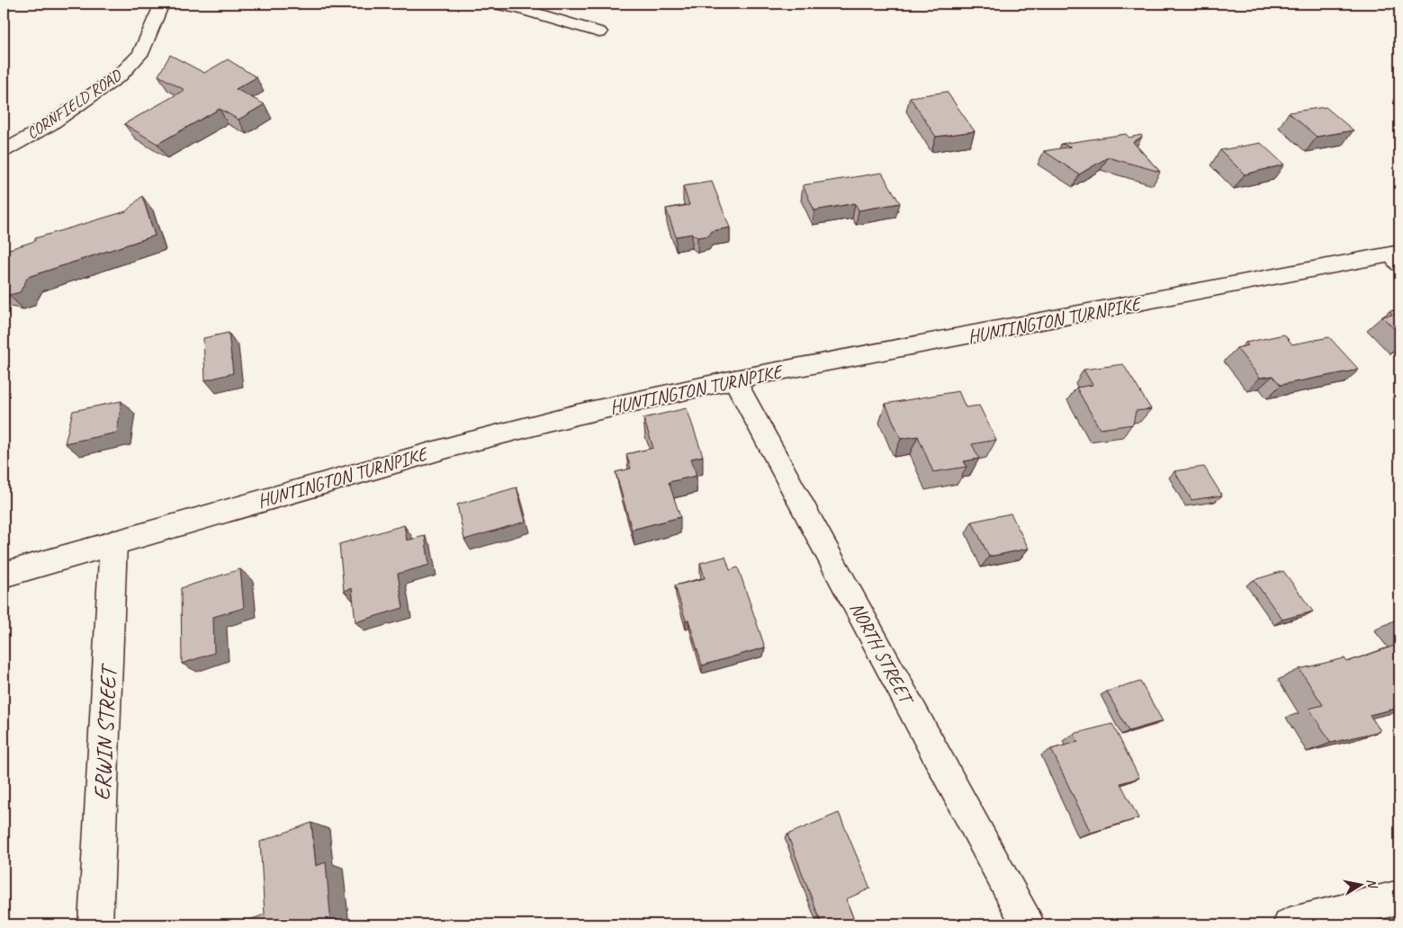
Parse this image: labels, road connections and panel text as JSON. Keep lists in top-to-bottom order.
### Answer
{
  "streets": {
    "street": [
      "CORNFIELD ROAD",
      "HUNTINGTON TURNPIKE",
      "NORTH STREET",
      "ERWIN STREET"
    ]
  },
  "crossings": [
    ["HUNTINGTON TURNPIKE", "NORTH STREET"],
    ["HUNTINGTON TURNPIKE", "ERWIN STREET"]
  ],
  "north": "right"
}
